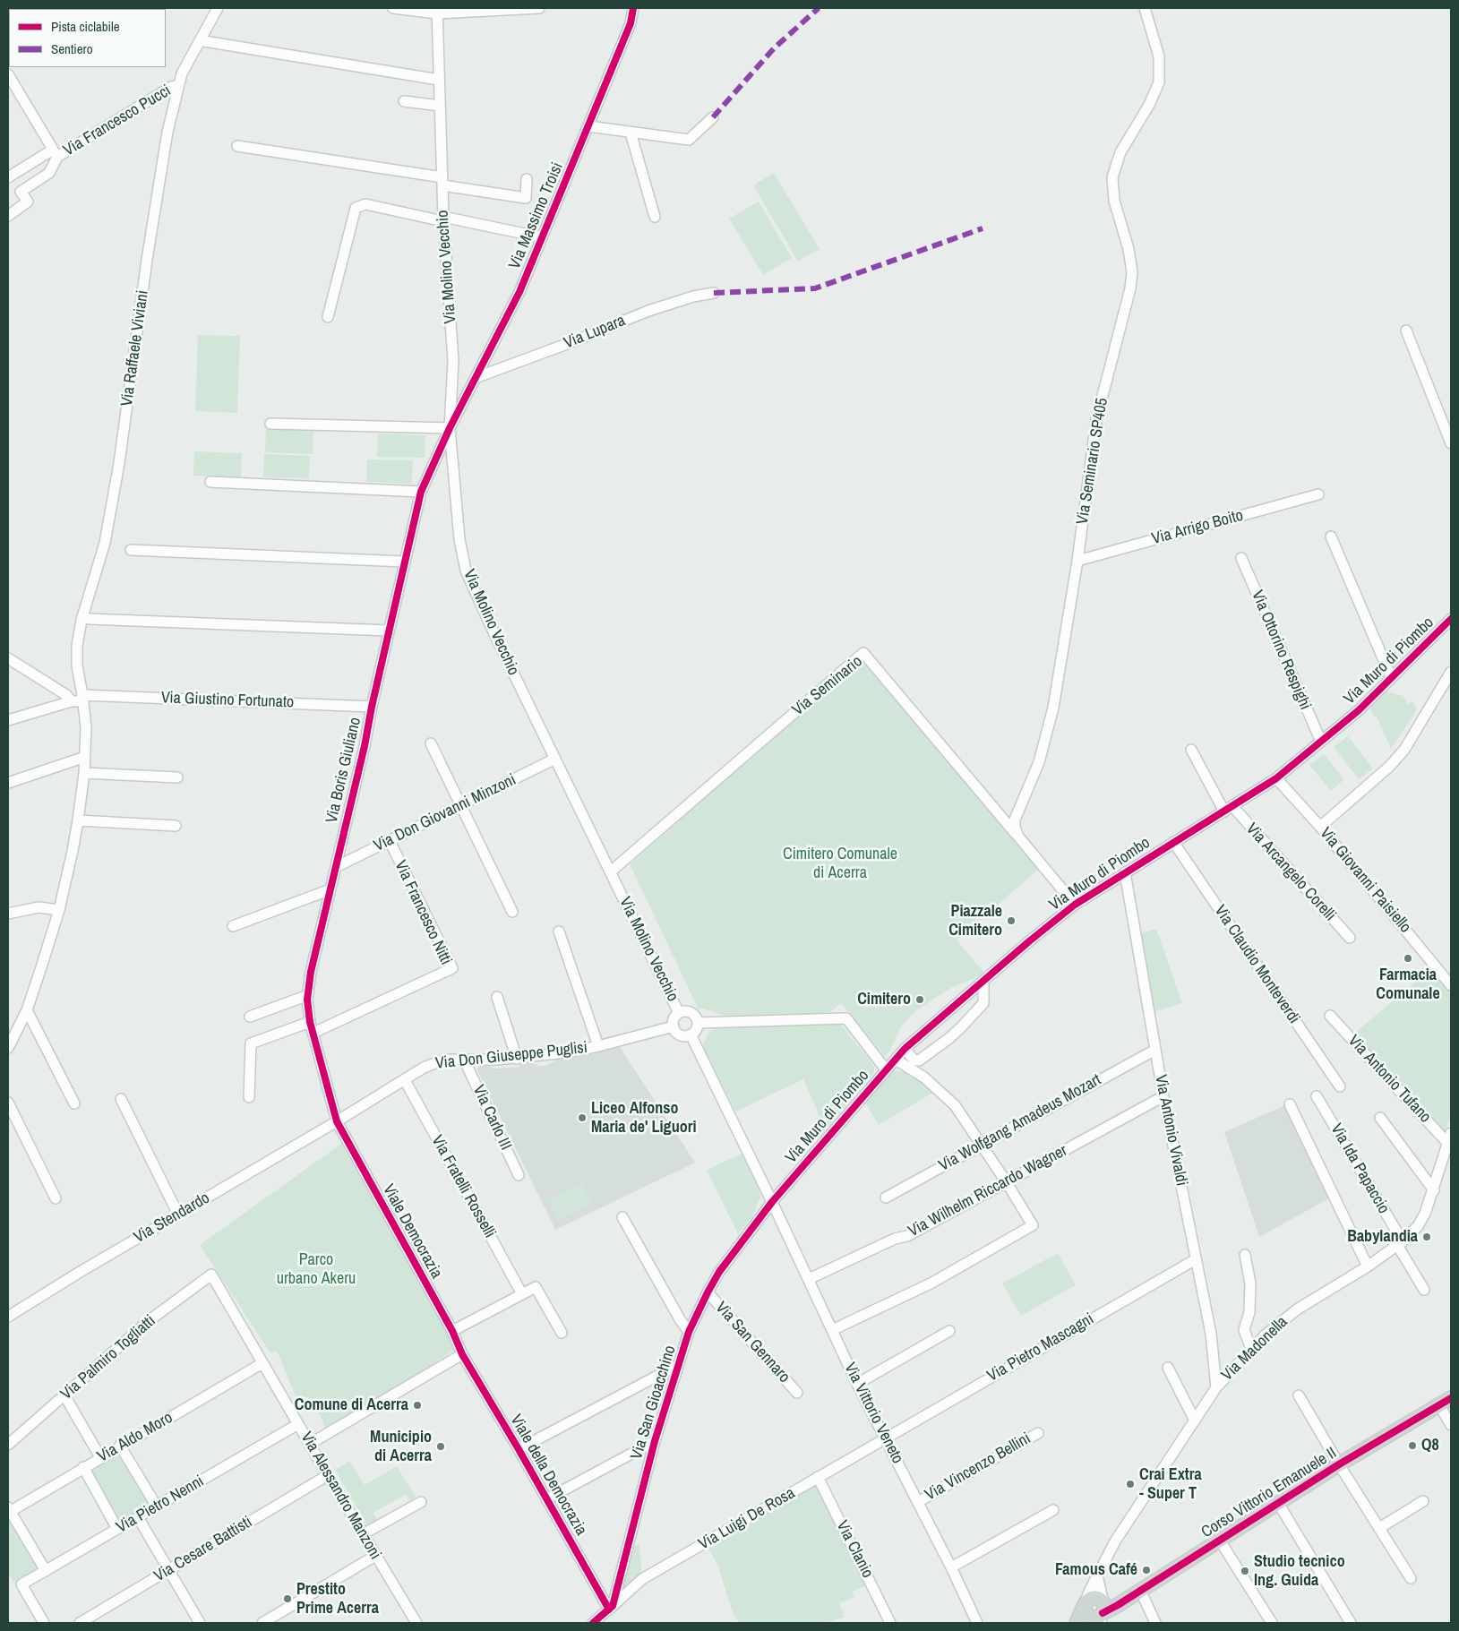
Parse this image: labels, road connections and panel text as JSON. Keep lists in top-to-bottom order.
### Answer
{
  "streets": {
    "main road": ["Corso Vittorio Emanuele II"],
    "street": [
      "Via Francesco Pucci",
      "Via Massimo Troisi",
      "Via Molino Vecchio",
      "Via Lupara",
      "Via Raffaele Viviani",
      "Via Seminario SP405",
      "Via Arrigo Boito",
      "Via Ottorino Respighi",
      "Via Muro di Piombo",
      "Via Seminario",
      "Via Giustino Fortunato",
      "Via Boris Giuliano",
      "Via Don Giovanni Minzoni",
      "Via Arcangelo Corelli",
      "Via Giovanni Paisiello",
      "Via Francesco Nitti",
      "Via Claudio Monteverdi",
      "Via Don Giuseppe Puglisi",
      "Via Antonio Tufano",
      "Via Carlo III",
      "Via Wolfgang Amadeus Mozart",
      "Via Antonio Vivaldi",
      "Via Ida Papaccio",
      "Via Fratelli Rosselli",
      "Via Wilhelm Riccardo Wagner",
      "Via Stendardo",
      "Viale Democrazia",
      "Via San Gennaro",
      "Via Pietro Mascagni",
      "Via Madonella",
      "Via Palmiro Togliatti",
      "Via San Gioacchino",
      "Via Vittorio Veneto",
      "Via Aldo Moro",
      "Via Vincenzo Bellini",
      "Viale della Democrazia",
      "Via Alessandro Manzoni",
      "Via Pietro Nenni",
      "Via Luigi De Rosa",
      "Via Cesare Battisti",
      "Via Clanio"
    ]
  },
  "crossings": [
    ["Via Francesco Pucci", "Via Raffaele Viviani"],
    ["Via Massimo Troisi", "Via Molino Vecchio"],
    ["Via Massimo Troisi", "Via Lupara"],
    ["Via Massimo Troisi", "Via Boris Giuliano"],
    ["Via Molino Vecchio", "Via Seminario"],
    ["Via Molino Vecchio", "Via Boris Giuliano"],
    ["Via Molino Vecchio", "Via Don Giovanni Minzoni"],
    ["Via Molino Vecchio", "Via Don Giuseppe Puglisi"],
    ["Via Raffaele Viviani", "Via Giustino Fortunato"],
    ["Via Seminario SP405", "Via Arrigo Boito"],
    ["Via Seminario SP405", "Via Seminario"],
    ["Via Ottorino Respighi", "Via Muro di Piombo"],
    ["Via Muro di Piombo", "Via Arcangelo Corelli"],
    ["Via Muro di Piombo", "Via Giovanni Paisiello"],
    ["Via Muro di Piombo", "Via Claudio Monteverdi"],
    ["Via Muro di Piombo", "Via Antonio Vivaldi"],
    ["Via Muro di Piombo", "Via San Gioacchino"],
    ["Via Muro di Piombo", "Via Vittorio Veneto"],
    ["Via Giustino Fortunato", "Via Boris Giuliano"],
    ["Via Boris Giuliano", "Via Don Giovanni Minzoni"],
    ["Via Boris Giuliano", "Via Francesco Nitti"],
    ["Via Boris Giuliano", "Via Don Giuseppe Puglisi"],
    ["Via Boris Giuliano", "Via Stendardo"],
    ["Via Boris Giuliano", "Viale Democrazia"],
    ["Via Don Giovanni Minzoni", "Via Francesco Nitti"],
    ["Via Don Giuseppe Puglisi", "Via Carlo III"],
    ["Via Don Giuseppe Puglisi", "Via Fratelli Rosselli"],
    ["Via Don Giuseppe Puglisi", "Via Stendardo"],
    ["Via Don Giuseppe Puglisi", "Viale Democrazia"],
    ["Via Antonio Tufano", "Via Madonella"],
    ["Via Wolfgang Amadeus Mozart", "Via Antonio Vivaldi"],
    ["Via Antonio Vivaldi", "Via Wilhelm Riccardo Wagner"],
    ["Via Antonio Vivaldi", "Via Pietro Mascagni"],
    ["Via Antonio Vivaldi", "Via Madonella"],
    ["Via Ida Papaccio", "Via Madonella"],
    ["Via Wilhelm Riccardo Wagner", "Via Vittorio Veneto"],
    ["Via Stendardo", "Viale Democrazia"],
    ["Viale Democrazia", "Viale della Democrazia"],
    ["Via San Gennaro", "Via San Gioacchino"],
    ["Via Pietro Mascagni", "Via Vittorio Veneto"],
    ["Via Pietro Mascagni", "Via Luigi De Rosa"],
    ["Via Madonella", "Corso Vittorio Emanuele II"],
    ["Via Palmiro Togliatti", "Via Alessandro Manzoni"],
    ["Via San Gioacchino", "Via Vittorio Veneto"],
    ["Via San Gioacchino", "Viale della Democrazia"],
    ["Via San Gioacchino", "Via Luigi De Rosa"],
    ["Via Vittorio Veneto", "Via Vincenzo Bellini"],
    ["Via Vittorio Veneto", "Via Luigi De Rosa"],
    ["Via Aldo Moro", "Via Alessandro Manzoni"],
    ["Viale della Democrazia", "Via Luigi De Rosa"],
    ["Via Alessandro Manzoni", "Via Pietro Nenni"],
    ["Via Alessandro Manzoni", "Via Cesare Battisti"],
    ["Via Luigi De Rosa", "Via Clanio"]
  ],
  "parks": ["Cimitero Comunale di Acerra", "Parco urbano Akeru"],
  "places": [
    "Piazzale Cimitero",
    "Farmacia Comunale",
    "Cimitero",
    "Liceo Alfonso Maria de' Liguori",
    "Babylandia",
    "Comune di Acerra",
    "Q8",
    "Municipio di Acerra",
    "Crai Extra - Super T",
    "Famous Café",
    "Studio tecnico Ing. Guida",
    "Prestito Prime Acerra"
  ],
  "legend": ["Pista ciclabile", "Sentiero"]
}
